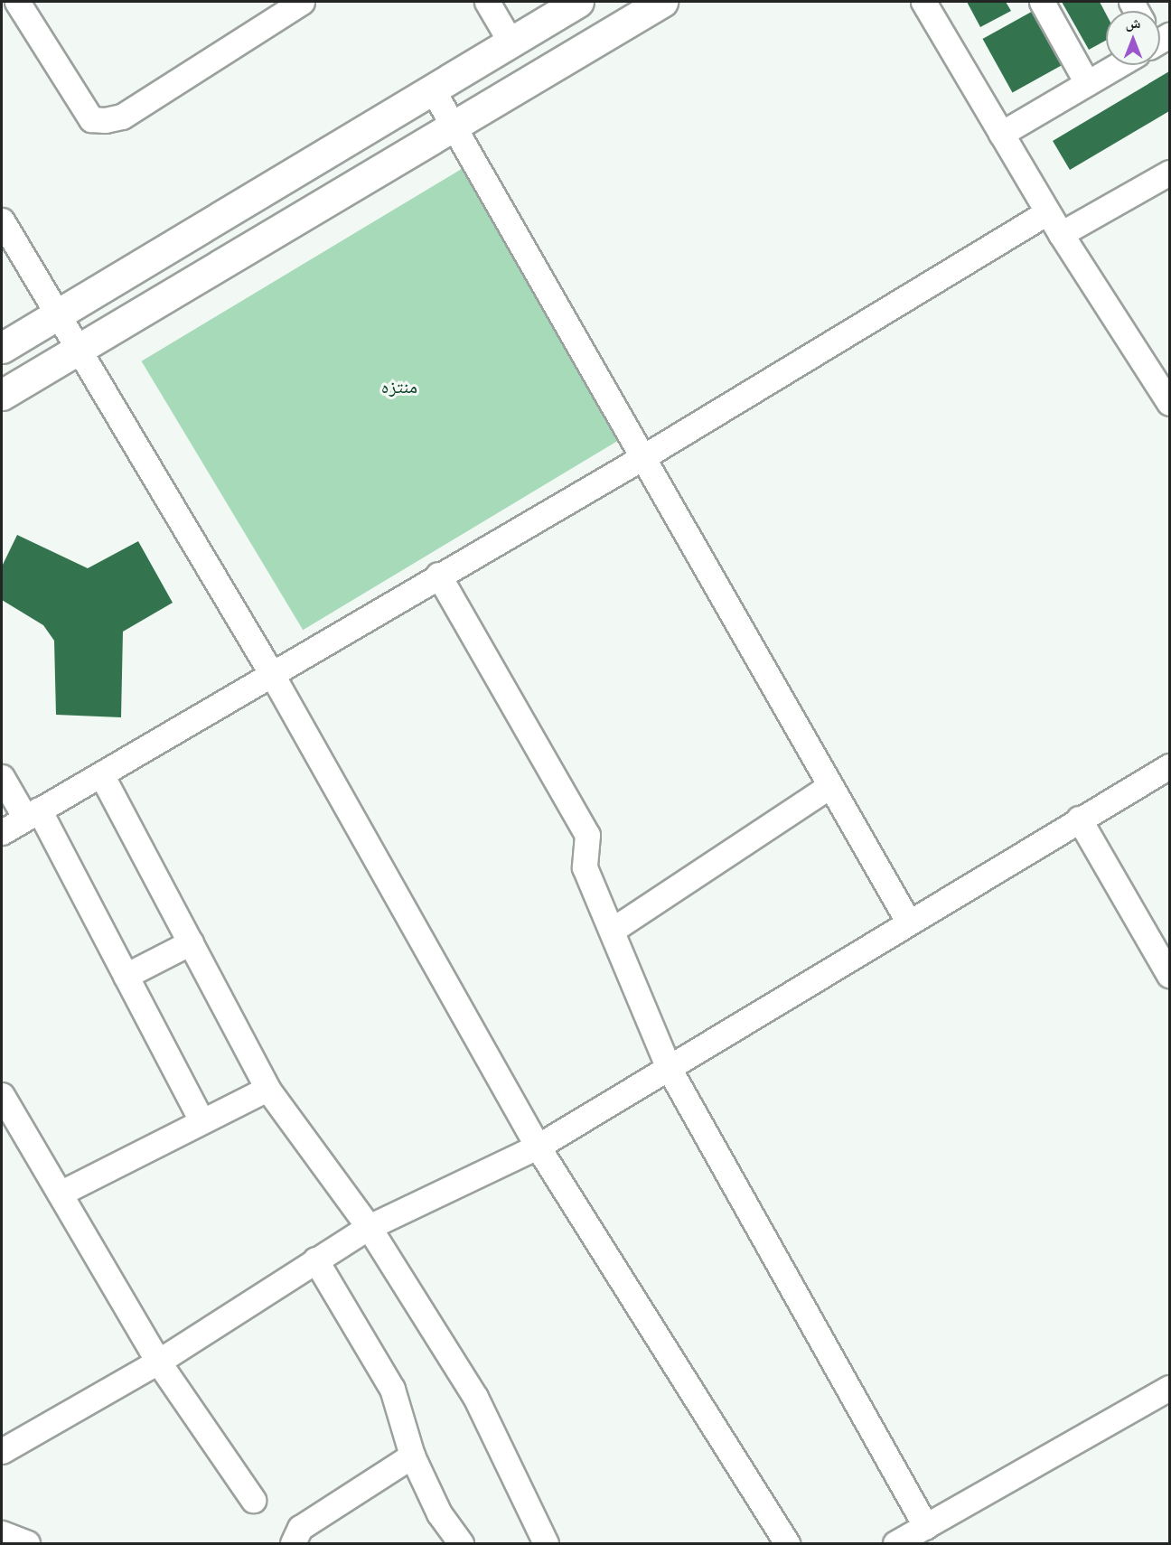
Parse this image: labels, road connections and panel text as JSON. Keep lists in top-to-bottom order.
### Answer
{
  "parks": ["منتزه"],
  "north": "top"
}
